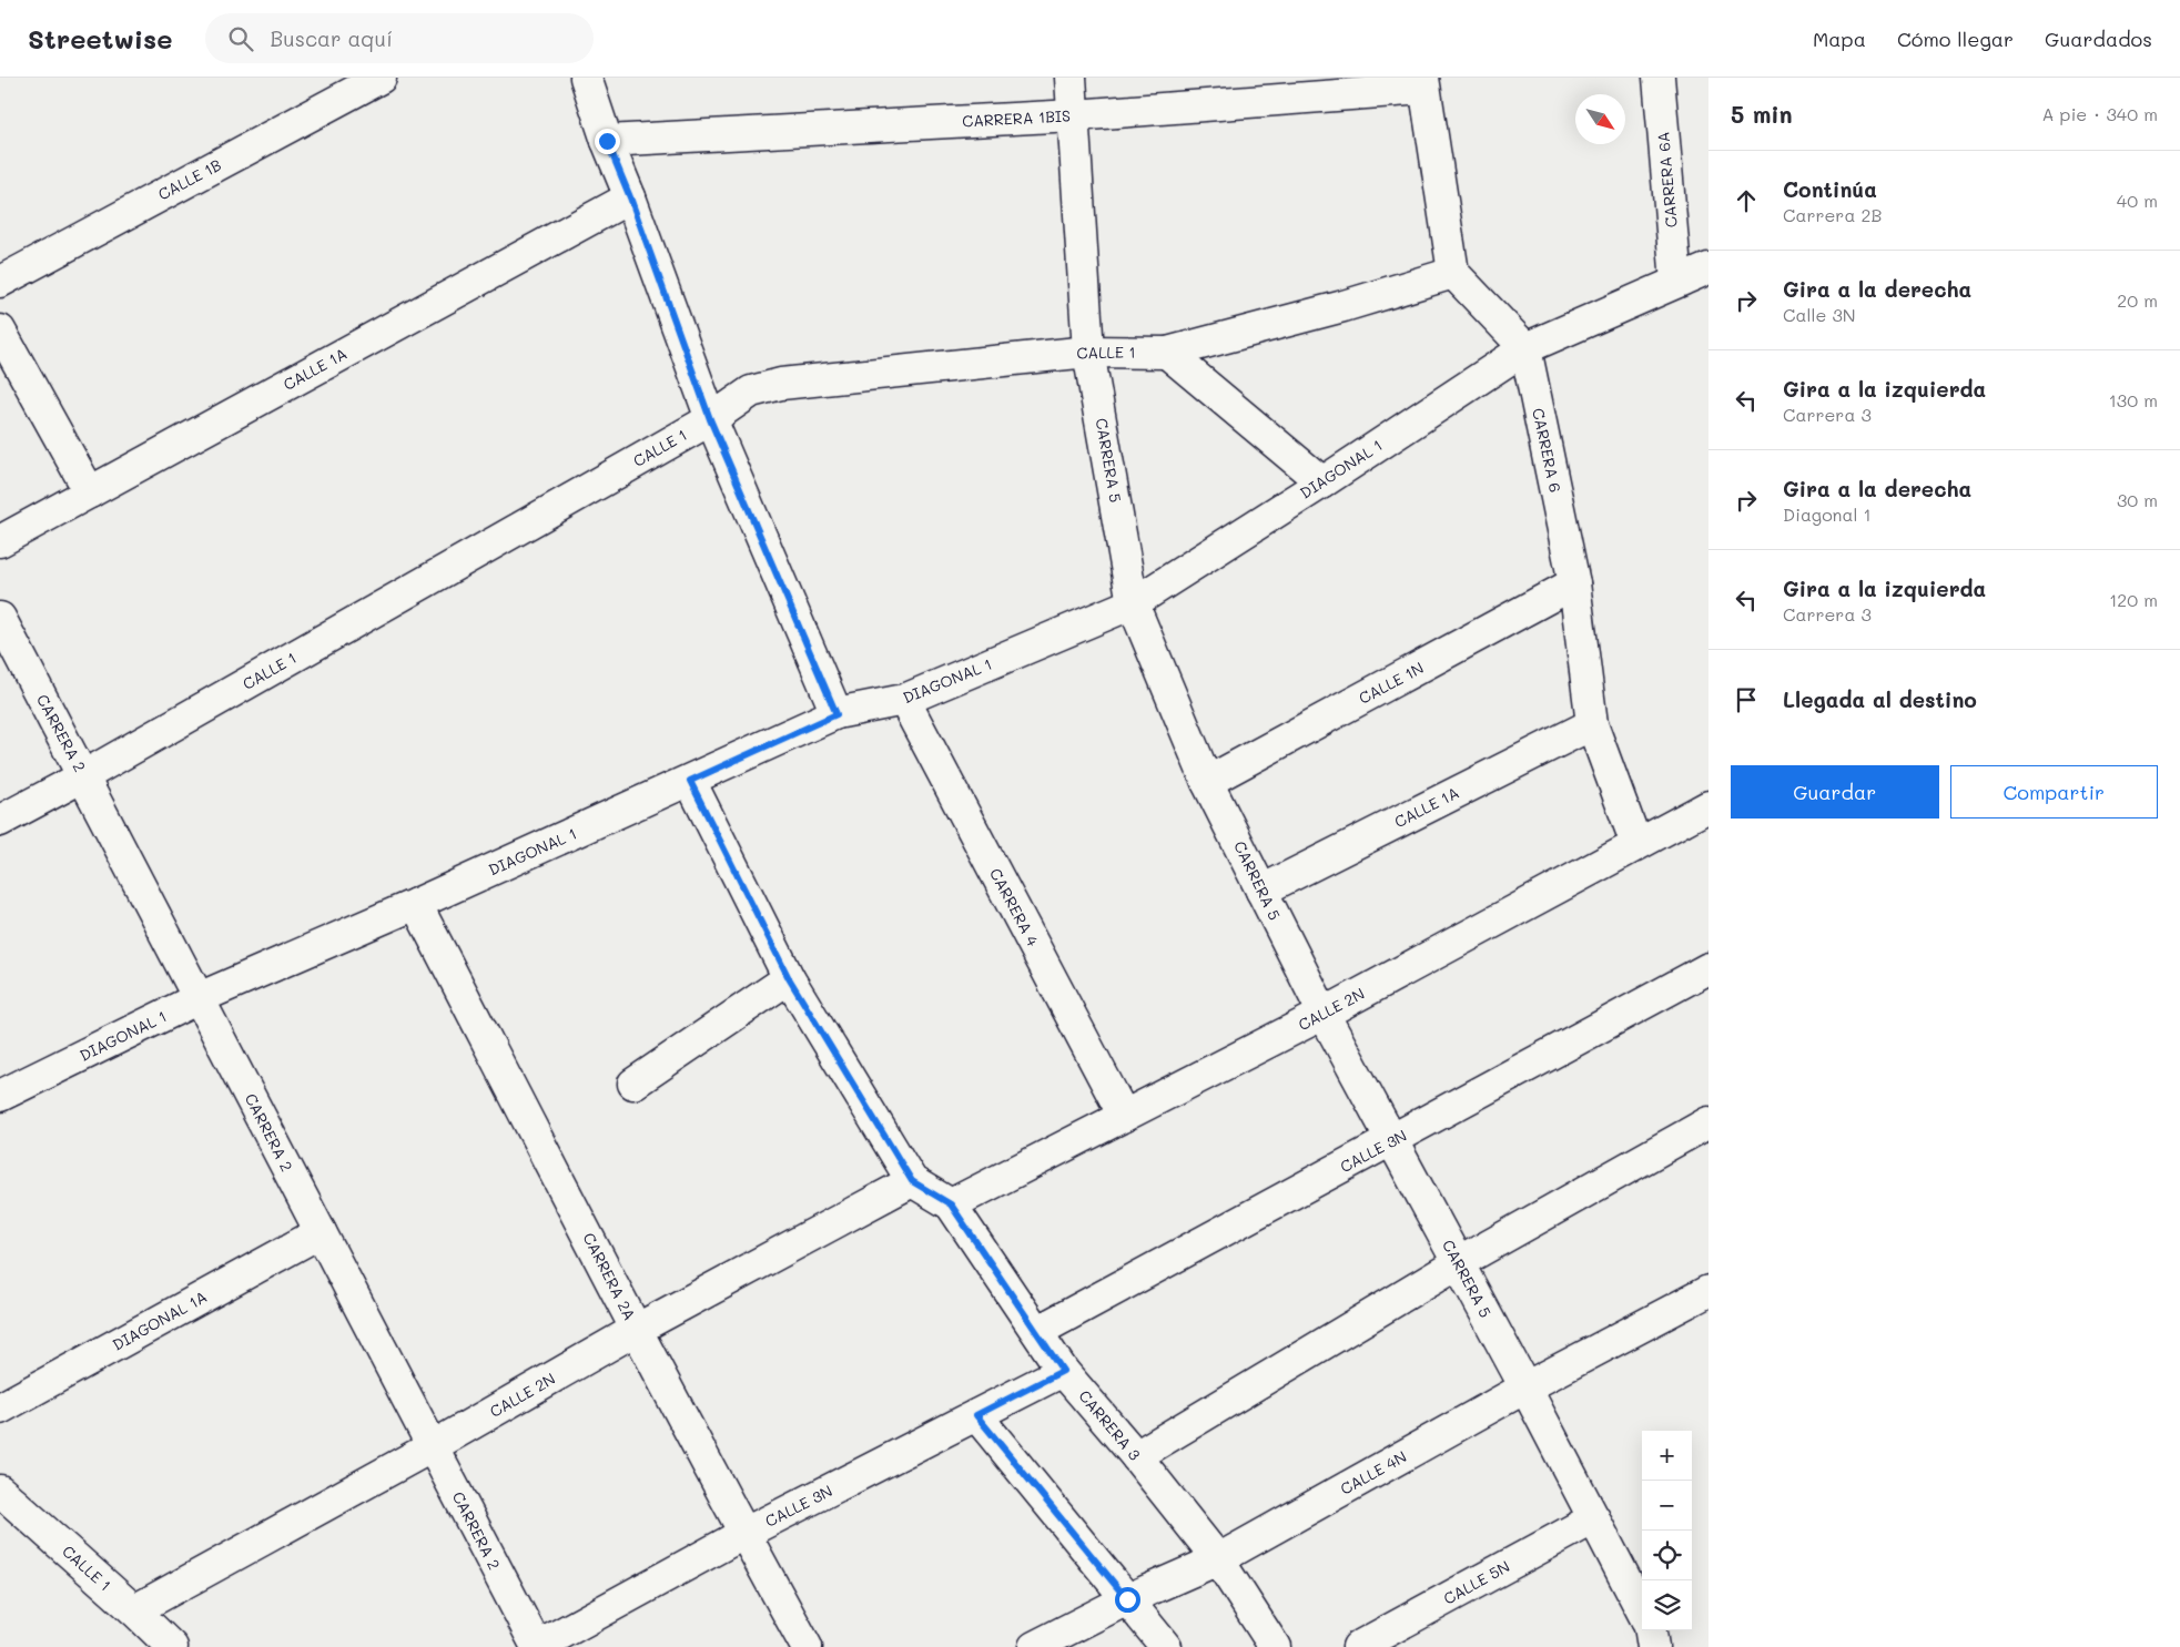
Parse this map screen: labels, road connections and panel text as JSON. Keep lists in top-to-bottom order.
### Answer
{
  "streets": {
    "street": [
      "CARRERA 1BIS",
      "CALLE 1B",
      "CARRERA 6A",
      "CALLE 1",
      "CALLE 1A",
      "CARRERA 6",
      "CARRERA 5",
      "DIAGONAL 1",
      "CALLE 1N",
      "CARRERA 2",
      "CARRERA 4",
      "CALLE 2N",
      "CALLE 3N",
      "CARRERA 2A",
      "DIAGONAL 1A",
      "CARRERA 3",
      "CALLE 4N",
      "CALLE 5N"
    ]
  },
  "crossings": [
    ["CARRERA 1BIS", "CARRERA 5"],
    ["CARRERA 6A", "DIAGONAL 1"],
    ["CALLE 1", "CARRERA 5"],
    ["CALLE 1", "CARRERA 2"],
    ["CALLE 1", "CALLE 2N"],
    ["CALLE 1A", "CARRERA 6"],
    ["CALLE 1A", "CARRERA 5"],
    ["CARRERA 6", "DIAGONAL 1"],
    ["CARRERA 6", "CALLE 1N"],
    ["CARRERA 6", "CALLE 2N"],
    ["CARRERA 5", "DIAGONAL 1"],
    ["CARRERA 5", "CALLE 1N"],
    ["CARRERA 5", "CALLE 2N"],
    ["CARRERA 5", "CALLE 3N"],
    ["CARRERA 5", "CALLE 4N"],
    ["CARRERA 5", "CALLE 5N"],
    ["DIAGONAL 1", "CARRERA 2"],
    ["DIAGONAL 1", "CARRERA 4"],
    ["DIAGONAL 1", "CARRERA 2A"],
    ["DIAGONAL 1", "CARRERA 3"],
    ["CARRERA 2", "CALLE 2N"],
    ["CARRERA 2", "CALLE 3N"],
    ["CARRERA 2", "DIAGONAL 1A"],
    ["CARRERA 4", "CALLE 2N"],
    ["CALLE 2N", "CARRERA 2A"],
    ["CALLE 2N", "CARRERA 3"],
    ["CALLE 3N", "CARRERA 2A"],
    ["CALLE 3N", "CARRERA 3"],
    ["CARRERA 3", "CALLE 4N"]
  ],
  "north": "bottom right",
  "page": {
    "header": "Streetwise",
    "search": "Buscar aquí",
    "nav": ["Mapa", "Cómo llegar", "Guardados"],
    "heading": ["5 min", "A pie · 340 m"],
    "list": [
      ["Continúa", "Carrera 2B", "40 m"],
      ["Gira a la derecha", "Calle 3N", "20 m"],
      ["Gira a la izquierda", "Carrera 3", "130 m"],
      ["Gira a la derecha", "Diagonal 1", "30 m"],
      ["Gira a la izquierda", "Carrera 3", "120 m"],
      "Llegada al destino"
    ],
    "buttons": ["Guardar", "Compartir"],
    "map_buttons": ["+", "−"]
  }
}
